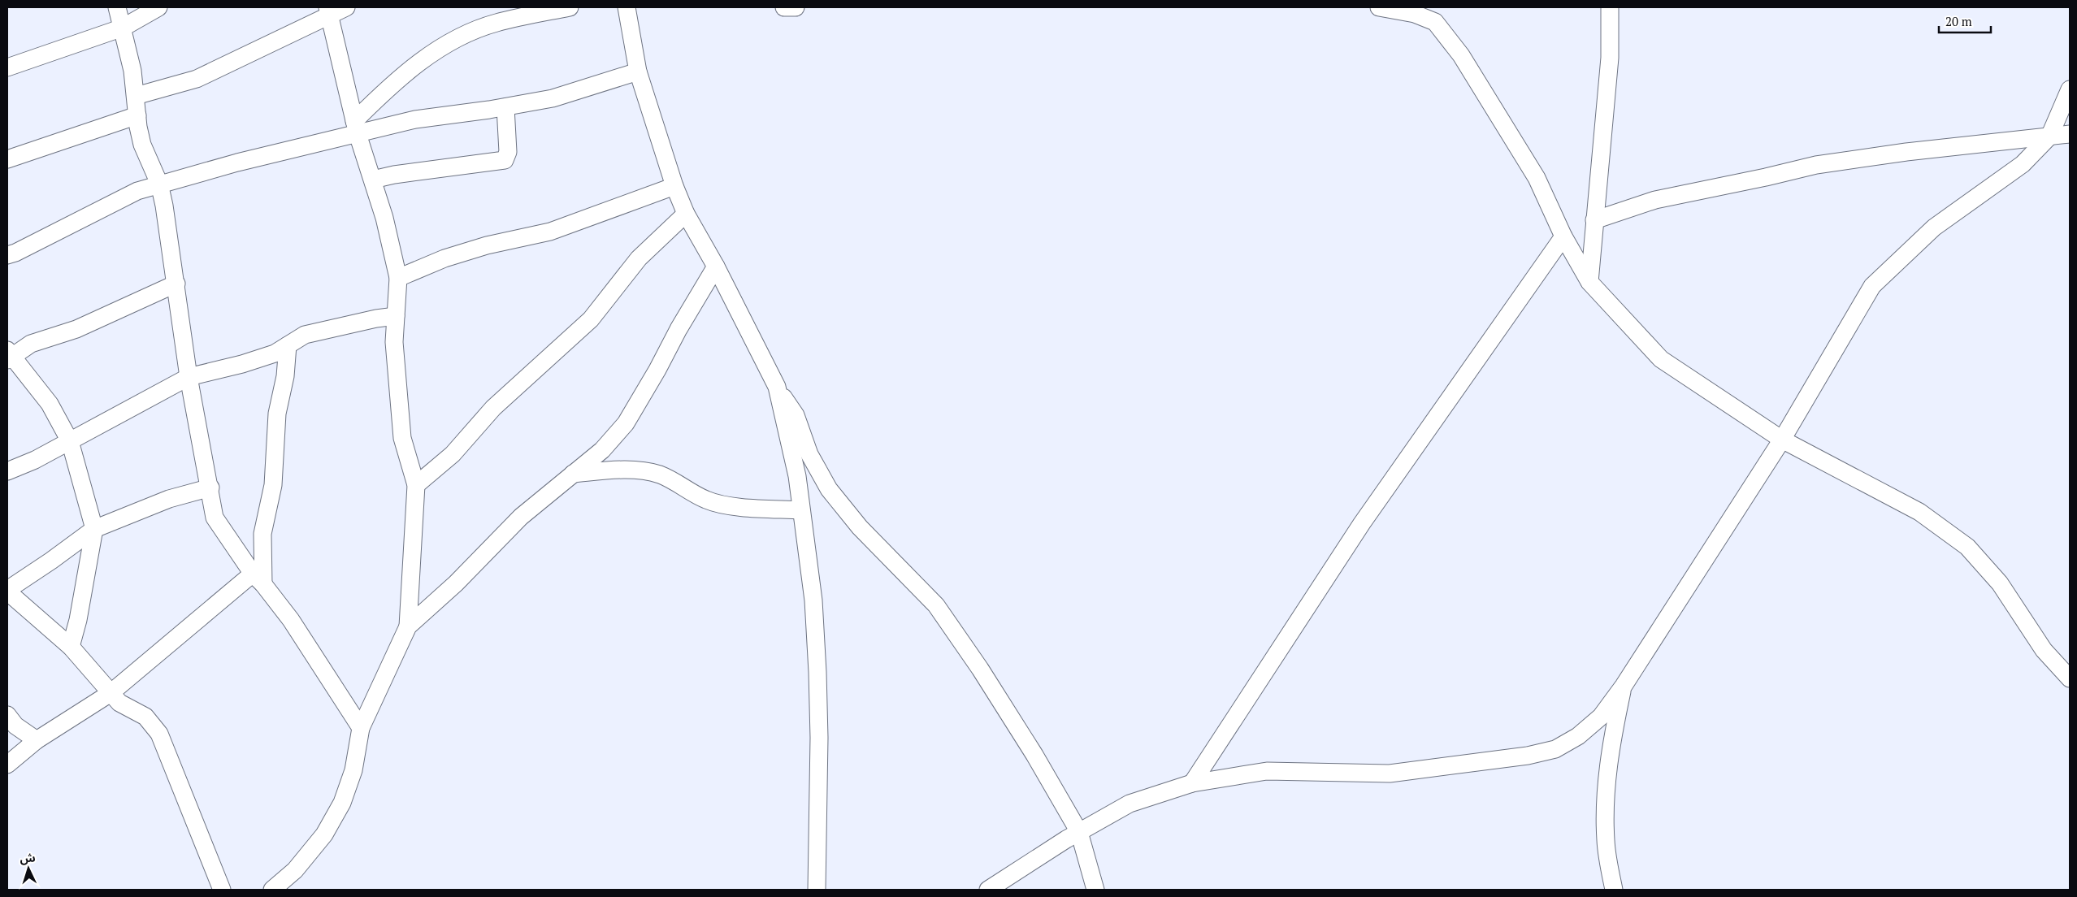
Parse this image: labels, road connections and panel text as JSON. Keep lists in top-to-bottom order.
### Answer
{
  "scale_bar": "20 m",
  "north": "top"
}
